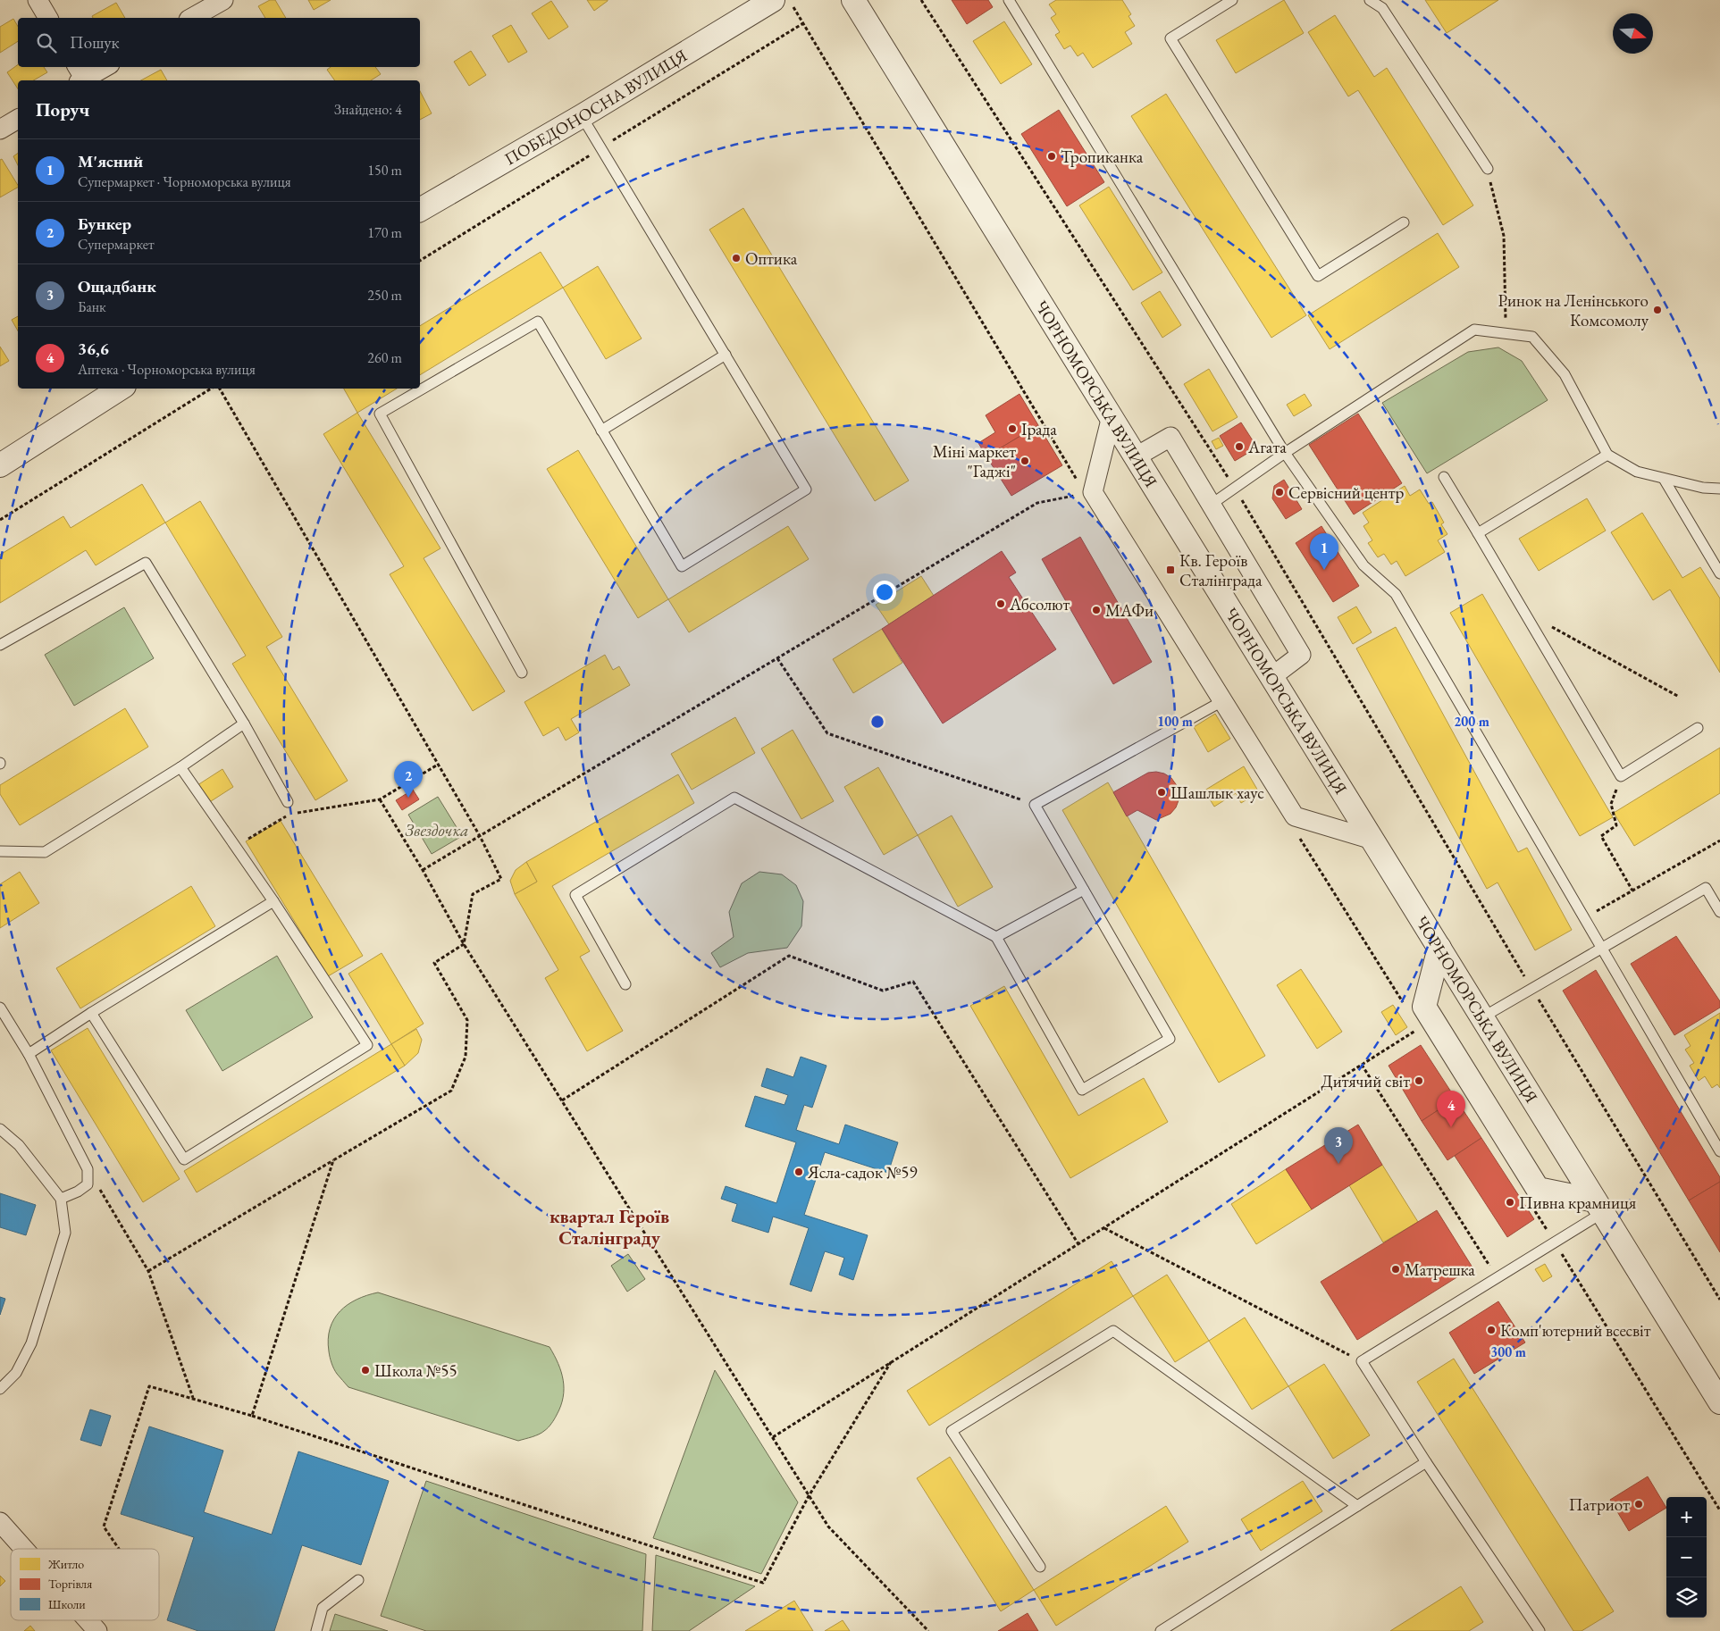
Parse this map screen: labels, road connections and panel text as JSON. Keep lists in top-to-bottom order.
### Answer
{
  "streets": {
    "street": ["ПОБЕДОНОСНА ВУЛИЦЯ", "ЧОРНОМОРСЬКА ВУЛИЦЯ"]
  },
  "districts": ["квартал Героїв Сталінграду"],
  "parks": ["Звездочка"],
  "places": {
    "other": [
      "Тропиканка",
      "Оптика",
      "Ринок на Ленінського Комсомолу",
      "Ірада",
      "Агата",
      "Міні маркет \"Гаджі\"",
      "Сервісний центр",
      "Абсолют",
      "МАФи",
      "Шашлык хаус",
      "Дитячий світ",
      "Ясла-садок №59",
      "Пивна крамниця",
      "Матрешка",
      "Комп'ютерний всесвіт",
      "Школа №55",
      "Патриот"
    ],
    "transit": ["Кв. Героїв Сталінграда"]
  },
  "legend": ["Житло", "Торгівля", "Школи"],
  "north": "right",
  "page": {
    "search": "Пошук",
    "heading": ["Поруч", "Знайдено: 4"],
    "list": [
      {
        "mark": "1",
        "name": "М'ясний",
        "note": "Супермаркет · Чорноморська вулиця",
        "value": "150 m"
      },
      {
        "mark": "2",
        "name": "Бункер",
        "note": "Супермаркет",
        "value": "170 m"
      },
      {
        "mark": "3",
        "name": "Ощадбанк",
        "note": "Банк",
        "value": "250 m"
      },
      {
        "mark": "4",
        "name": "36,6",
        "note": "Аптека · Чорноморська вулиця",
        "value": "260 m"
      }
    ],
    "pins": [
      "1",
      "2",
      "4",
      "3"
    ],
    "map_buttons": ["+", "−"]
  },
  "rings": ["100 m", "200 m", "300 m"]
}
